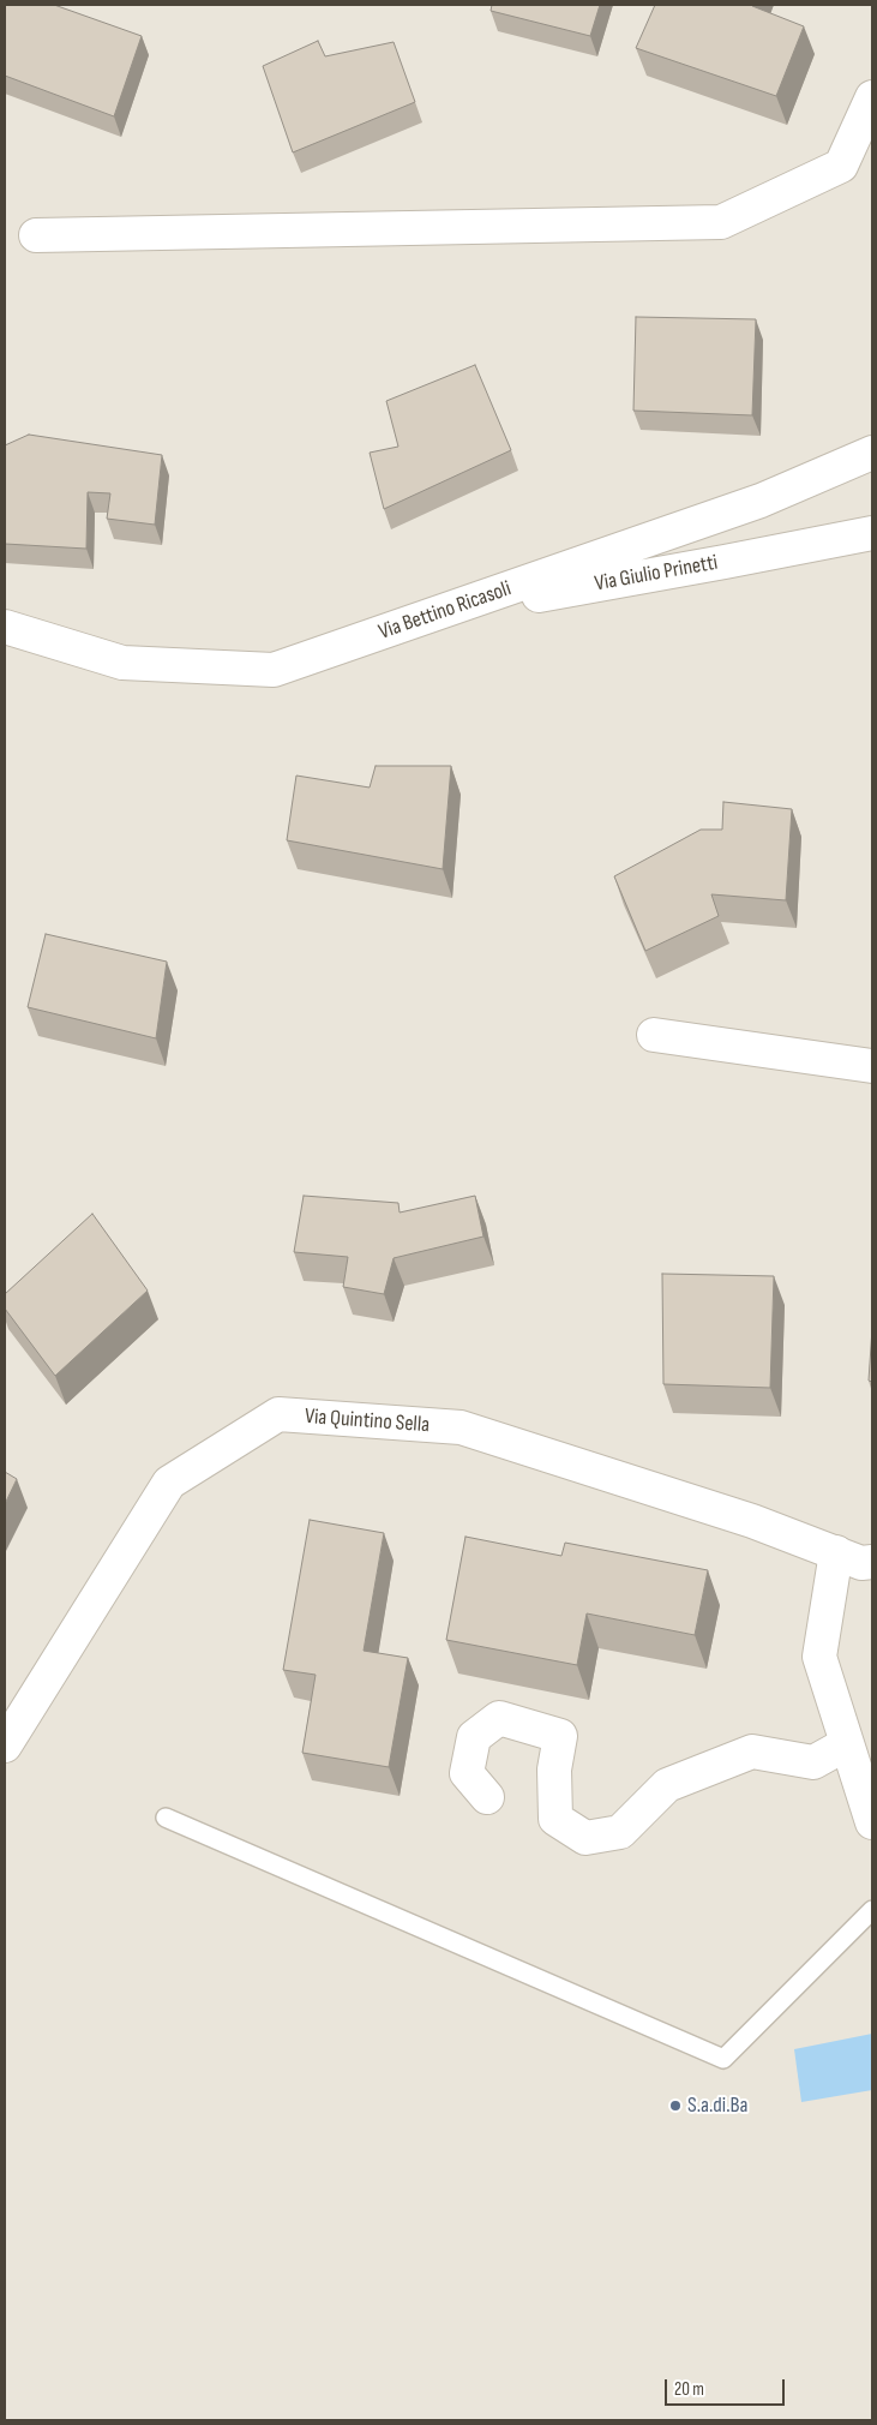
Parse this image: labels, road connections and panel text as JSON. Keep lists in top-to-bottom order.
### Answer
{
  "streets": {
    "street": ["Via Giulio Prinetti", "Via Bettino Ricasoli", "Via Quintino Sella"]
  },
  "crossings": [
    ["Via Giulio Prinetti", "Via Bettino Ricasoli"]
  ],
  "places": ["S.a.di.Ba"],
  "scale_bar": "20 m"
}
